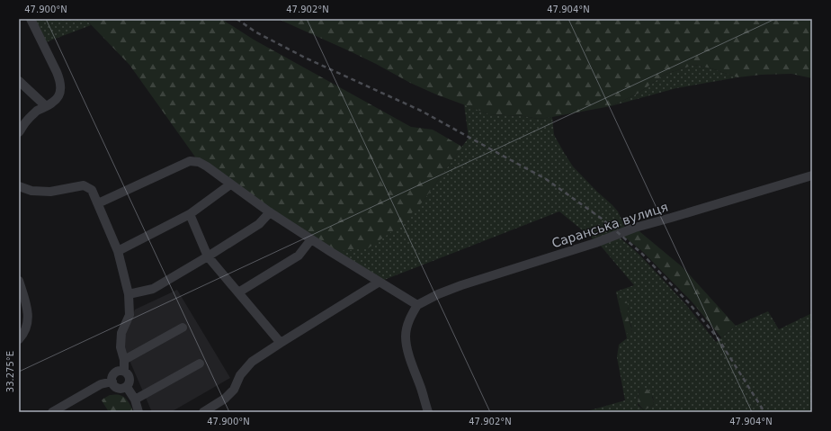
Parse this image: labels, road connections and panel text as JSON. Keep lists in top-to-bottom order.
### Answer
{
  "streets": {
    "street": ["Саранська вулиця"]
  },
  "coordinates": [
    "47.900°N",
    "47.902°N",
    "47.904°N",
    "33.275°E"
  ]
}
